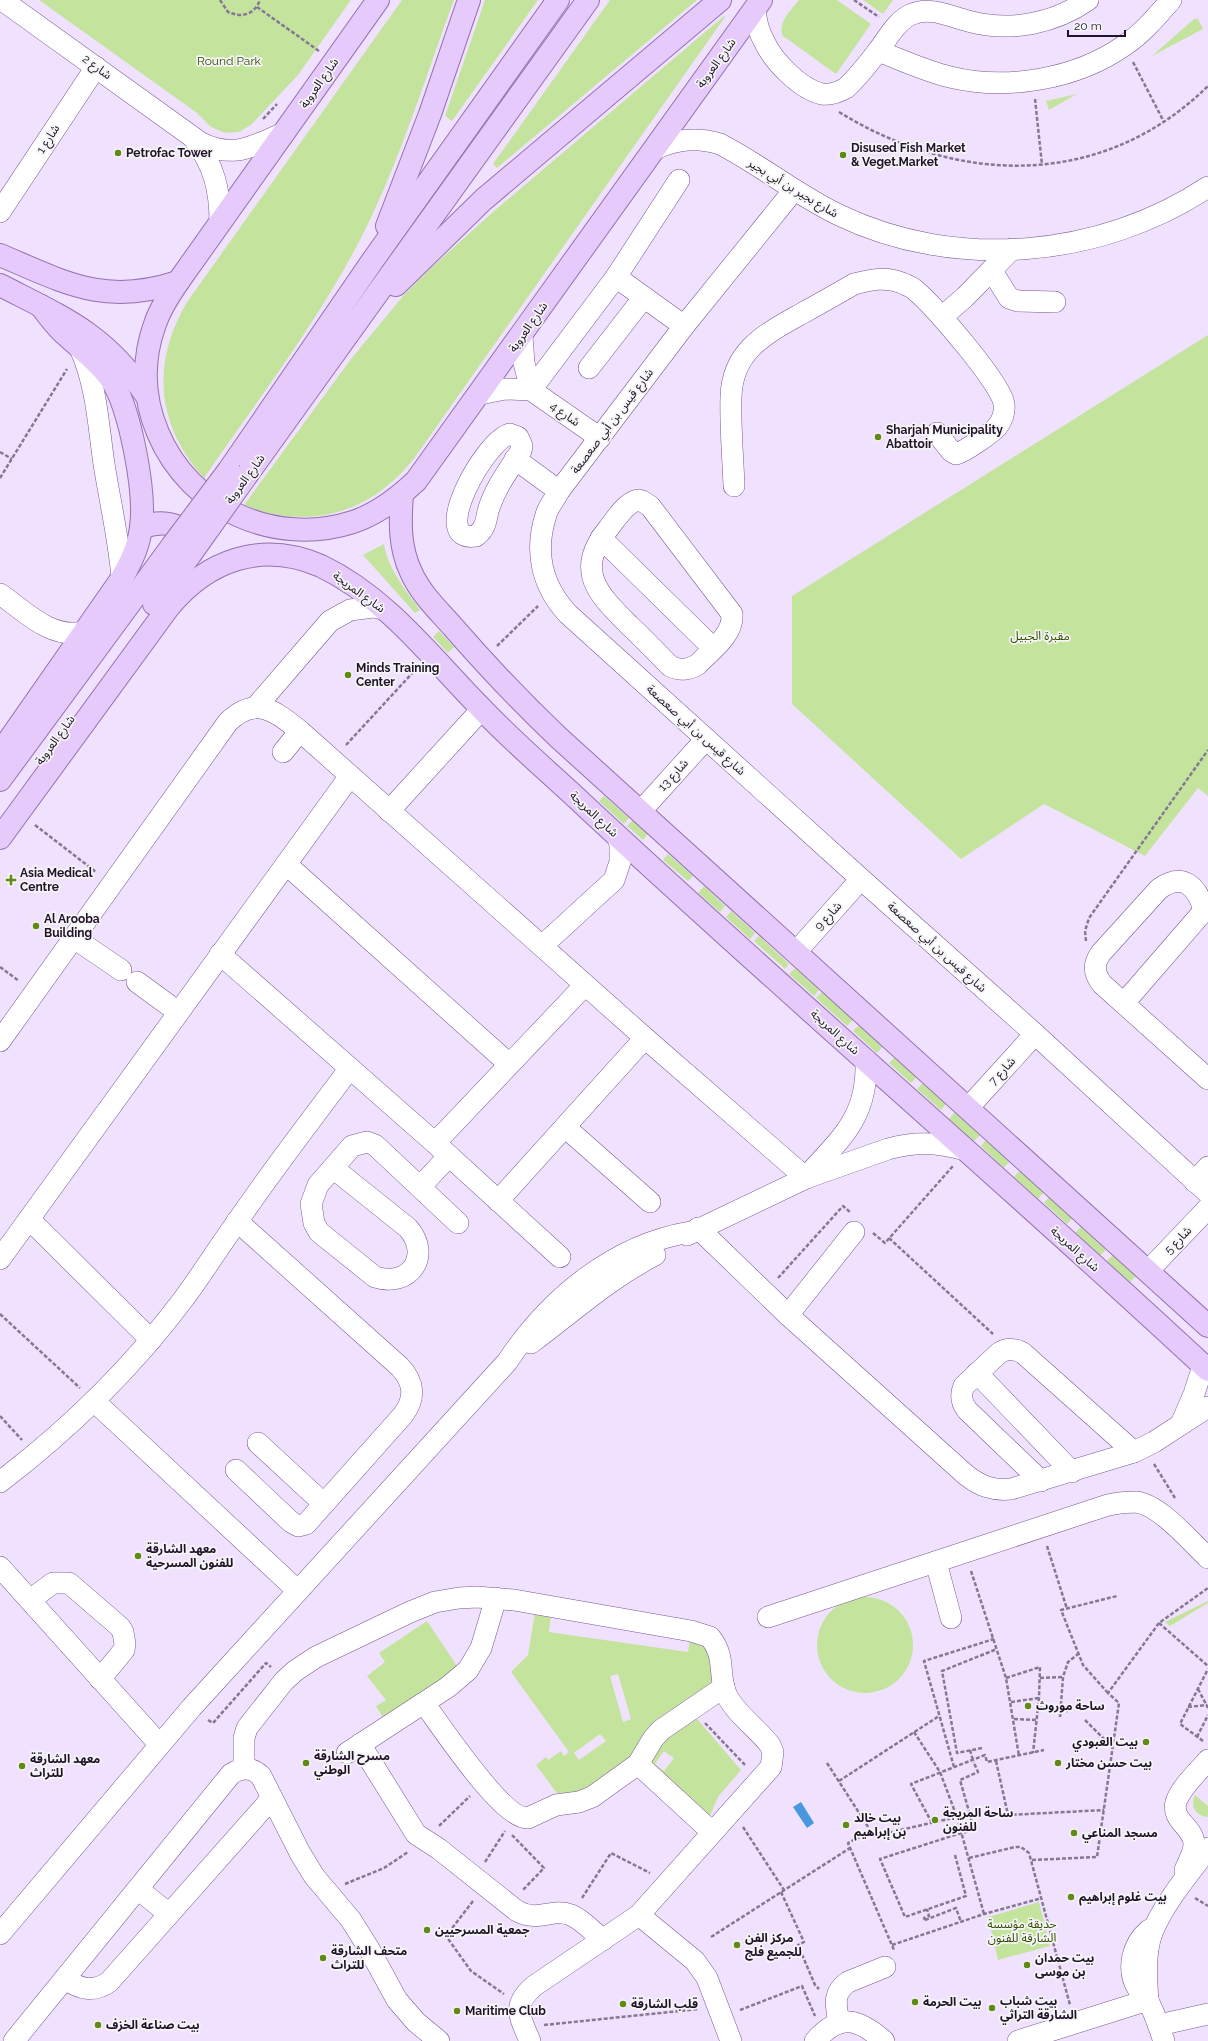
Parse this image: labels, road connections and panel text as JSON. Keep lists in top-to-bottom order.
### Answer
{
  "streets": {
    "main road": ["شارع العروبة", "شارع المريجة"],
    "street": [
      "شارع 2",
      "شارع 1",
      "شارع بجير بن أبي بجير",
      "شارع 4",
      "شارع قيس بن أبي صعصعة",
      "شارع 13",
      "شارع 9",
      "شارع 7",
      "شارع 5"
    ]
  },
  "crossings": [
    ["شارع العروبة", "شارع 2"],
    ["شارع العروبة", "شارع بجير بن أبي بجير"],
    ["شارع العروبة", "شارع المريجة"],
    ["شارع 2", "شارع 1"],
    ["شارع بجير بن أبي بجير", "شارع قيس بن أبي صعصعة"],
    ["شارع 4", "شارع قيس بن أبي صعصعة"],
    ["شارع قيس بن أبي صعصعة", "شارع 13"],
    ["شارع قيس بن أبي صعصعة", "شارع 9"],
    ["شارع قيس بن أبي صعصعة", "شارع 7"]
  ],
  "parks": ["Round Park", "مقبرة الجبيل", "حديقة مؤسسة الشارقة للفنون"],
  "places": {
    "other": [
      "Petrofac Tower",
      "Disused Fish Market & Veget.Market",
      "Sharjah Municipality Abattoir",
      "Minds Training Center",
      "Al Arooba Building",
      "معهد الشارقة للفنون المسرحية",
      "ساحة موروث",
      "بيت العبودي",
      "مسرح الشارقة الوطني",
      "بيت حسن مختار",
      "معهد الشارقة للتراث",
      "ساحة المريجة للفنون",
      "بيت خالد بن إبراهيم",
      "مسجد المناعي",
      "بيت غلوم إبراهيم",
      "جمعية المسرحيين",
      "مركز الفن للجميع فلج",
      "متحف الشارقة للتراث",
      "بيت حمدان بن موسى",
      "بيت الحرمة",
      "قلب الشارقة",
      "بيت شباب الشارقة التراثي",
      "Maritime Club",
      "بيت صناعة الخزف"
    ],
    "health": ["Asia Medical Centre"]
  },
  "scale_bar": "20 m"
}
